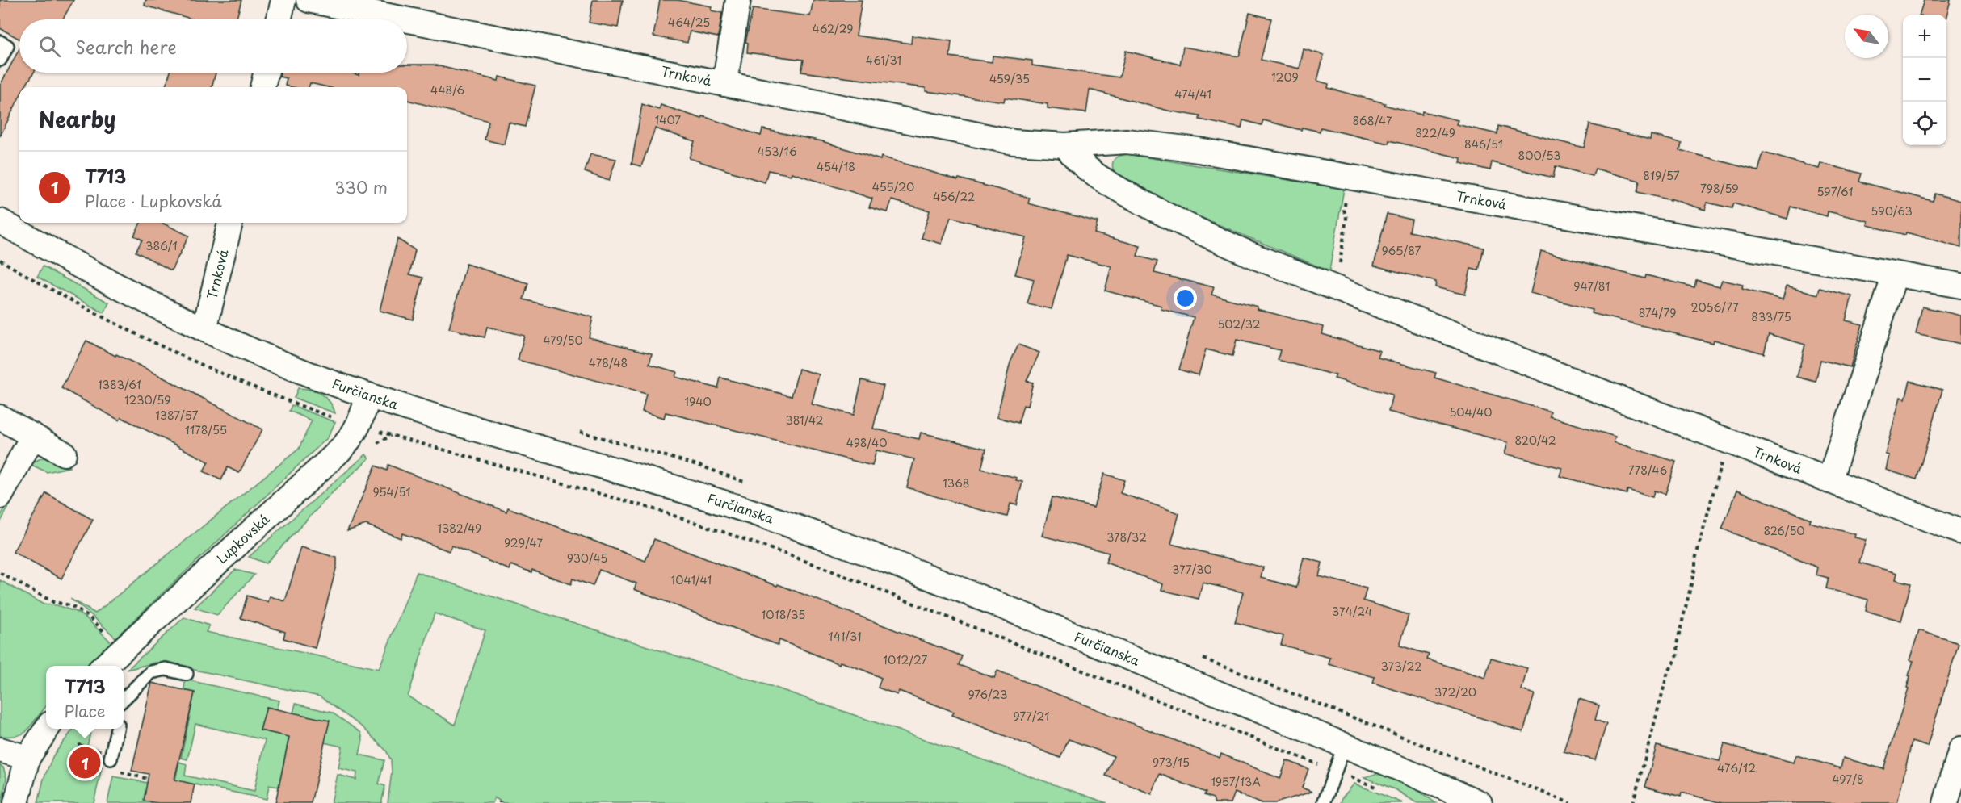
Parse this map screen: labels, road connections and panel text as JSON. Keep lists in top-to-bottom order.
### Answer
{
  "streets": {
    "street": ["Trnková", "Furčianska", "Lupkovská"]
  },
  "crossings": [
    ["Trnková", "Furčianska"],
    ["Furčianska", "Lupkovská"]
  ],
  "house_numbers": [
    "464/25",
    "462/29",
    "461/31",
    "1209",
    "459/35",
    "448/6",
    "474/41",
    "1407",
    "868/47",
    "822/49",
    "846/51",
    "453/16",
    "800/53",
    "454/18",
    "819/57",
    "455/20",
    "798/59",
    "597/61",
    "456/22",
    "590/63",
    "386/1",
    "965/87",
    "947/81",
    "2056/77",
    "874/79",
    "833/75",
    "502/32",
    "479/50",
    "478/48",
    "1383/61",
    "1230/59",
    "1940",
    "504/40",
    "1387/57",
    "381/42",
    "1178/55",
    "820/42",
    "498/40",
    "778/46",
    "1368",
    "954/51",
    "1382/49",
    "826/50",
    "378/32",
    "929/47",
    "930/45",
    "377/30",
    "1041/41",
    "374/24",
    "1018/35",
    "141/31",
    "1012/27",
    "373/22",
    "372/20",
    "976/23",
    "977/21",
    "973/15",
    "476/12",
    "497/8",
    "1957/13A"
  ],
  "north": "top left",
  "page": {
    "map_buttons": ["+", "−"],
    "search": "Search here",
    "heading": "Nearby",
    "list": [
      {
        "mark": "1",
        "name": "T713",
        "note": "Place · Lupkovská",
        "value": "330 m"
      }
    ],
    "popup": ["T713", "Place"],
    "pins": "1"
  }
}
